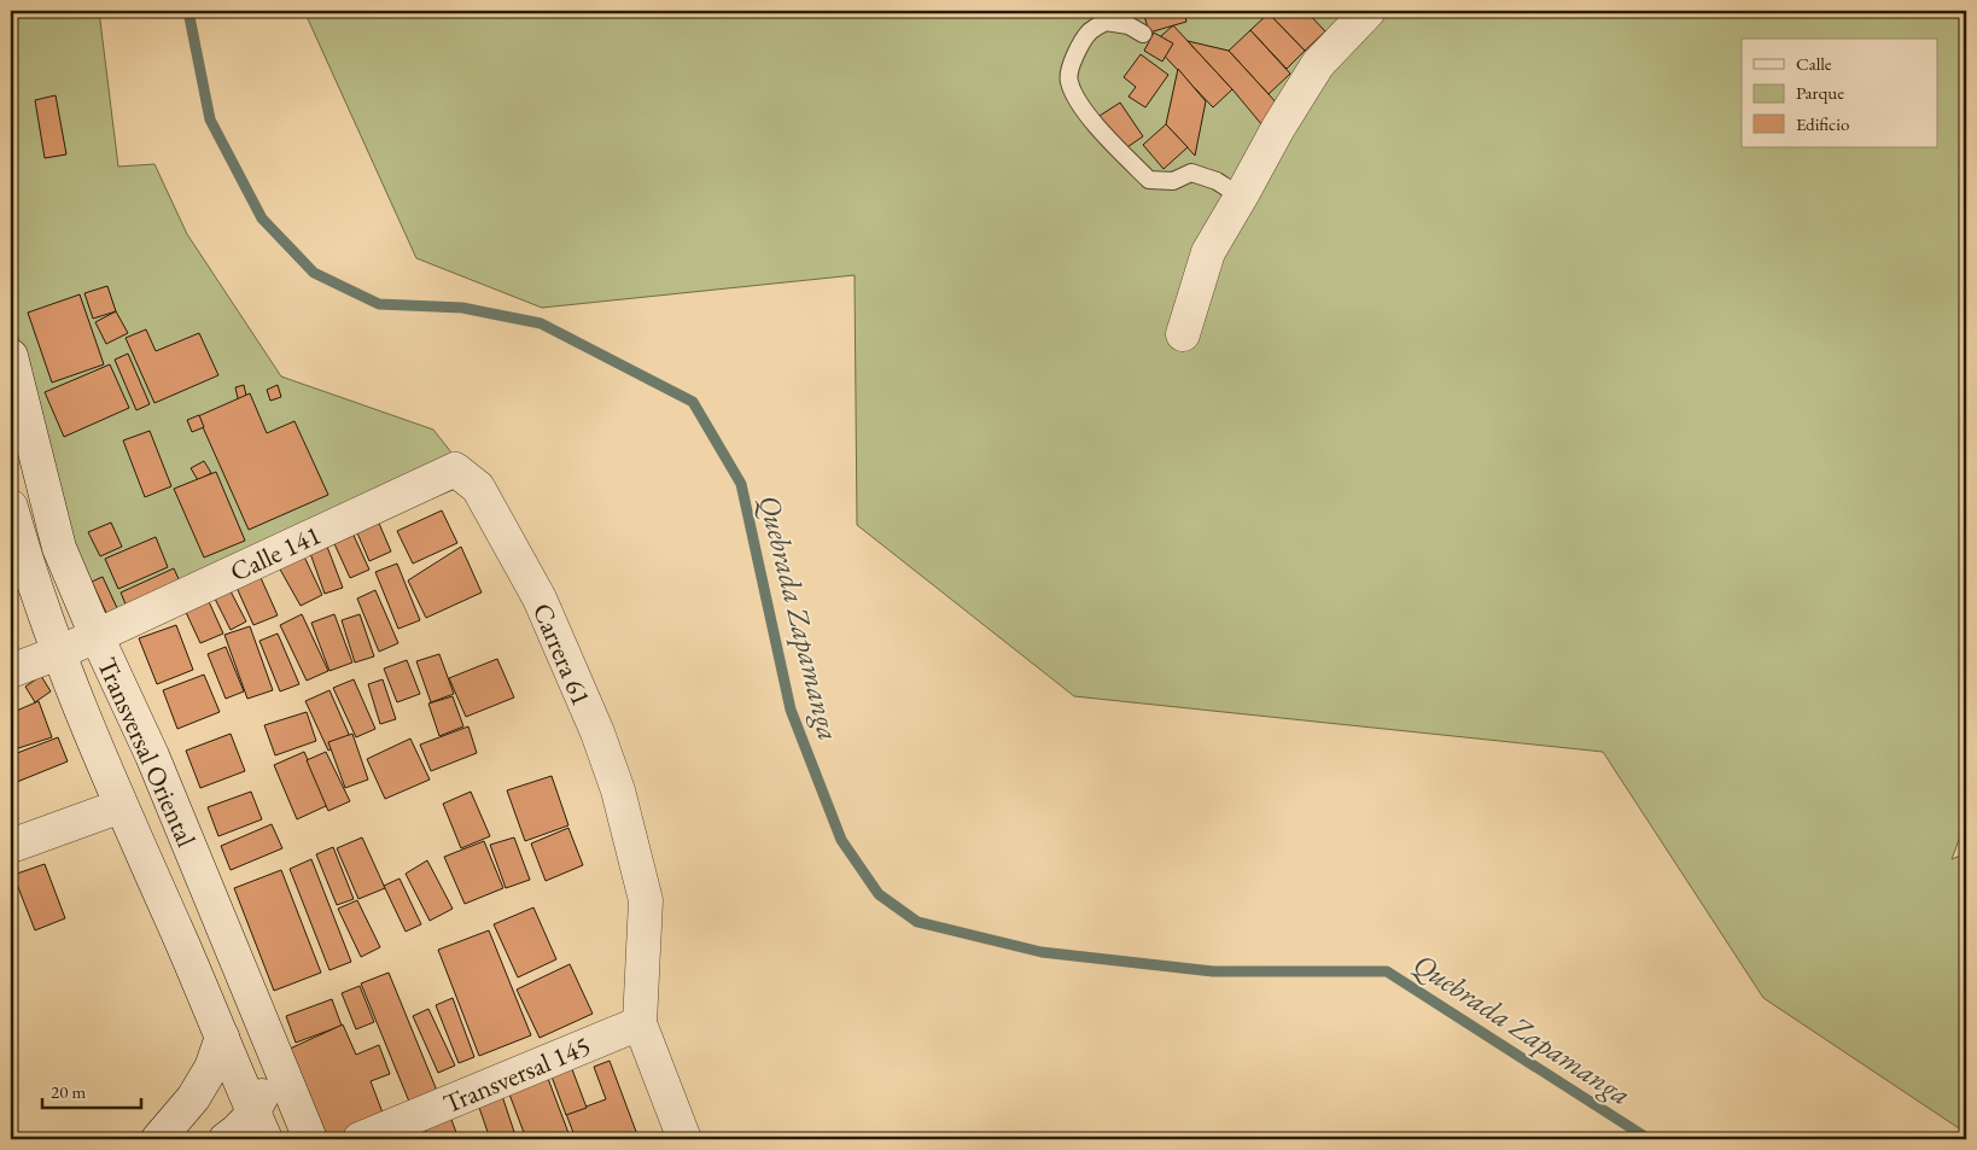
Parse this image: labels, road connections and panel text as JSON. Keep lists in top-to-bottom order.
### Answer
{
  "streets": {
    "street": [
      "Calle 141",
      "Carrera 61",
      "Transversal Oriental",
      "Transversal 145"
    ]
  },
  "crossings": [
    ["Calle 141", "Carrera 61"],
    ["Calle 141", "Transversal Oriental"],
    ["Carrera 61", "Transversal 145"]
  ],
  "water": ["Quebrada Zapamanga"],
  "legend": ["Calle", "Parque", "Edificio"],
  "scale_bar": "20 m"
}
